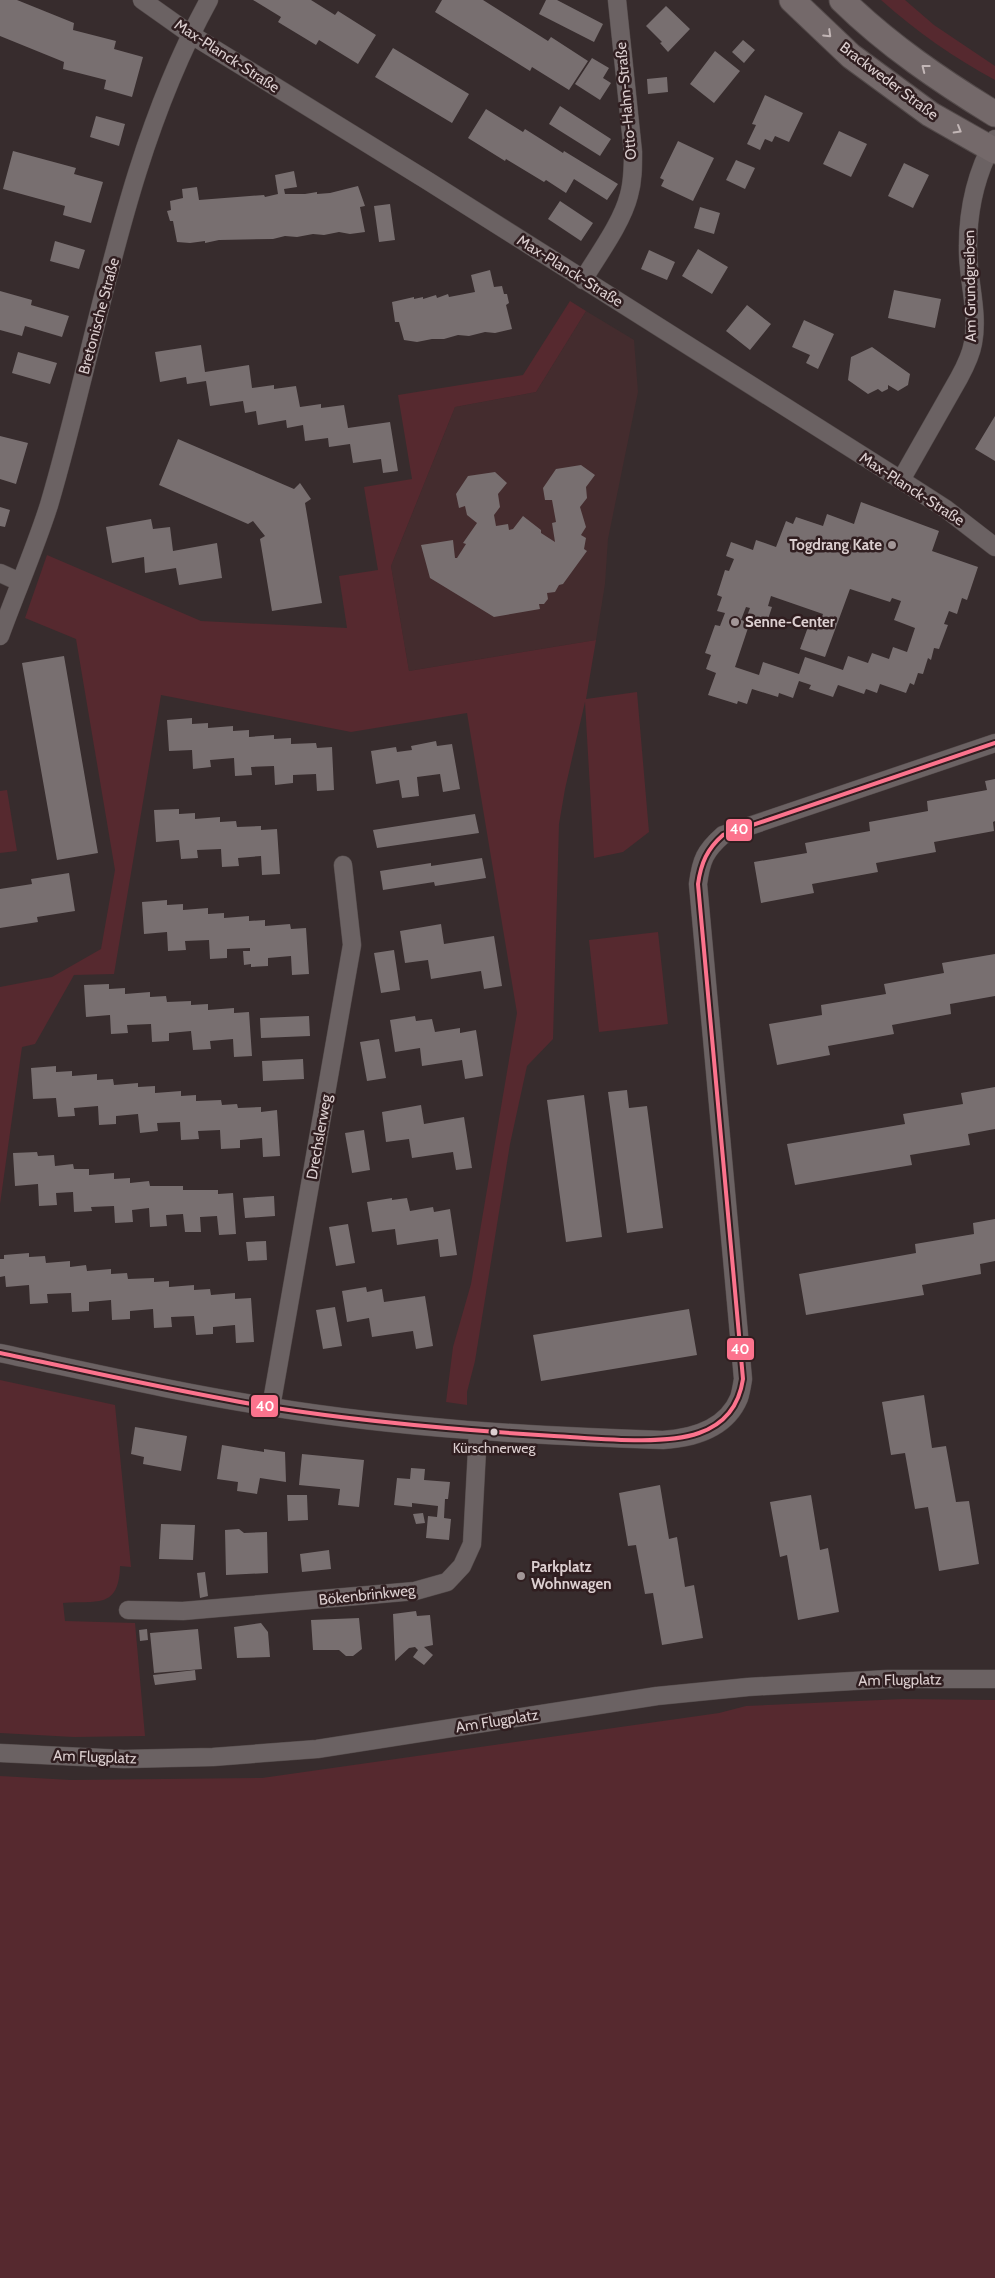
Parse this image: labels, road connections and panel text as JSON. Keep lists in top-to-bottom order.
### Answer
{
  "streets": {
    "main road": ["Brackweder Straße"],
    "street": [
      "Max-Planck-Straße",
      "Otto-Hahn-Straße",
      "Am Grundgreiben",
      "Bretonische Straße",
      "Drechslerweg",
      "Bökenbrinkweg",
      "Am Flugplatz"
    ]
  },
  "crossings": [
    ["Max-Planck-Straße", "Otto-Hahn-Straße"],
    ["Max-Planck-Straße", "Am Grundgreiben"],
    ["Max-Planck-Straße", "Bretonische Straße"],
    ["Brackweder Straße", "Am Grundgreiben"]
  ],
  "places": [
    "Togdrang Kate",
    "Senne-Center",
    "Kürschnerweg",
    "Parkplatz Wohnwagen"
  ],
  "lines": ["transit line 40"]
}
